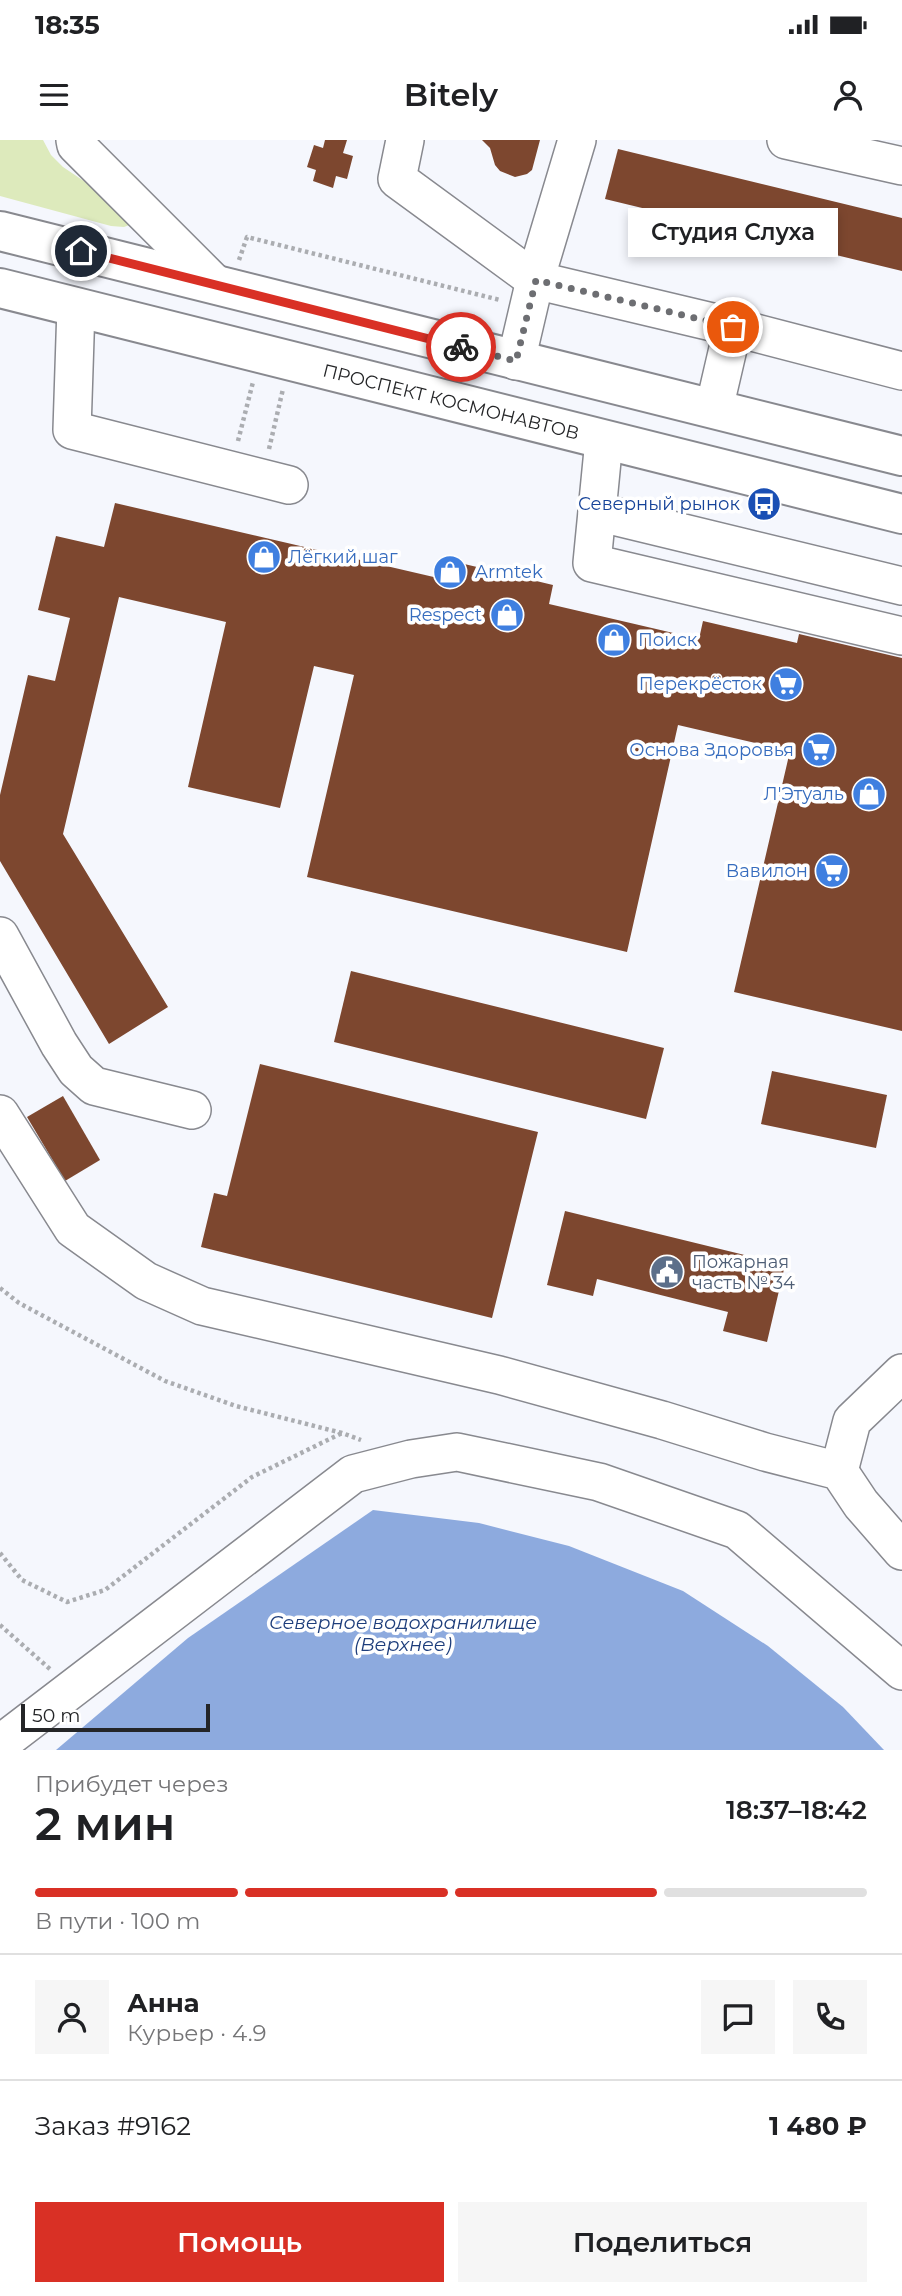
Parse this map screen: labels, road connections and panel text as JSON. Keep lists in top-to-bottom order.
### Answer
{
  "streets": {
    "main road": ["ПРОСПЕКТ КОСМОНАВТОВ"]
  },
  "water": ["Северное водохранилище (Верхнее)"],
  "places": {
    "other": ["Студия Слуха"],
    "bus stop": ["Северный рынок"],
    "shop": [
      "Лёгкий шаг",
      "Armtek",
      "Respect",
      "Поиск",
      "Л'Этуаль"
    ],
    "supermarket": ["Перекрёсток", "Основа Здоровья", "Вавилон"],
    "public building": ["Пожарная часть № 34"]
  },
  "scale_bar": "50 m",
  "page": {
    "status": "18:35",
    "header": "Bitely",
    "bubble": "Студия Слуха",
    "scale": "50 m",
    "heading": ["2 мин", "Прибудет через", "18:37–18:42"],
    "panel": [
      "Анна",
      "Курьер · 4.9",
      "Заказ #9162",
      "1 480 ₽"
    ],
    "bar": "В пути · 100 m",
    "buttons": ["Помощь", "Поделиться"]
  }
}
